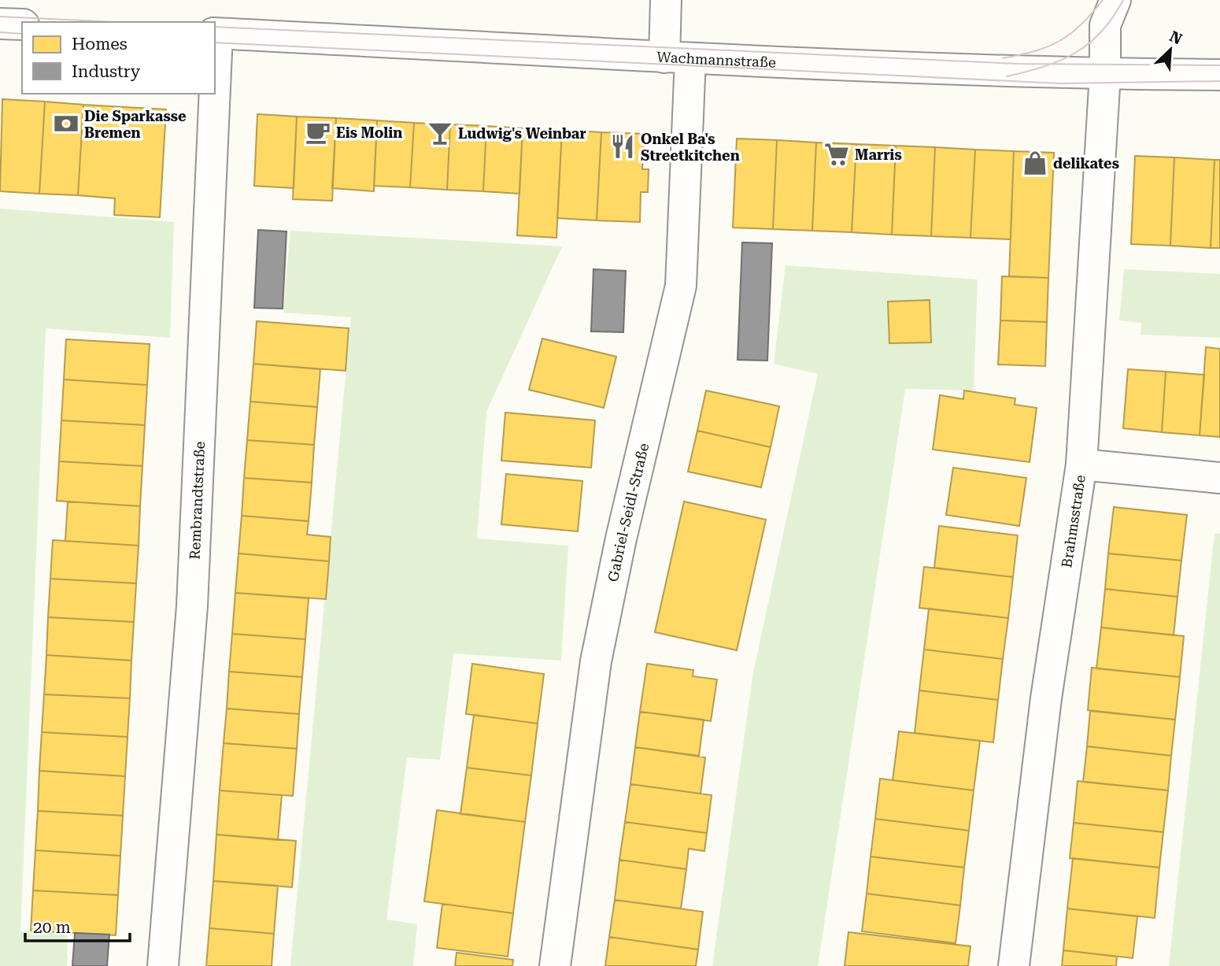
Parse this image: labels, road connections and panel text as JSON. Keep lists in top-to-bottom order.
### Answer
{
  "streets": {
    "street": [
      "Wachmannstraße",
      "Rembrandtstraße",
      "Gabriel-Seidl-Straße",
      "Brahmsstraße"
    ]
  },
  "crossings": [
    ["Wachmannstraße", "Rembrandtstraße"],
    ["Wachmannstraße", "Gabriel-Seidl-Straße"],
    ["Wachmannstraße", "Brahmsstraße"]
  ],
  "places": {
    "bank": ["Die Sparkasse Bremen"],
    "cafe": ["Eis Molin"],
    "bar": ["Ludwig's Weinbar"],
    "restaurant": ["Onkel Ba's Streetkitchen"],
    "supermarket": ["Marris"],
    "shop": ["delikates"]
  },
  "legend": ["Homes", "Industry"],
  "scale_bar": "20 m",
  "north": "top right"
}
